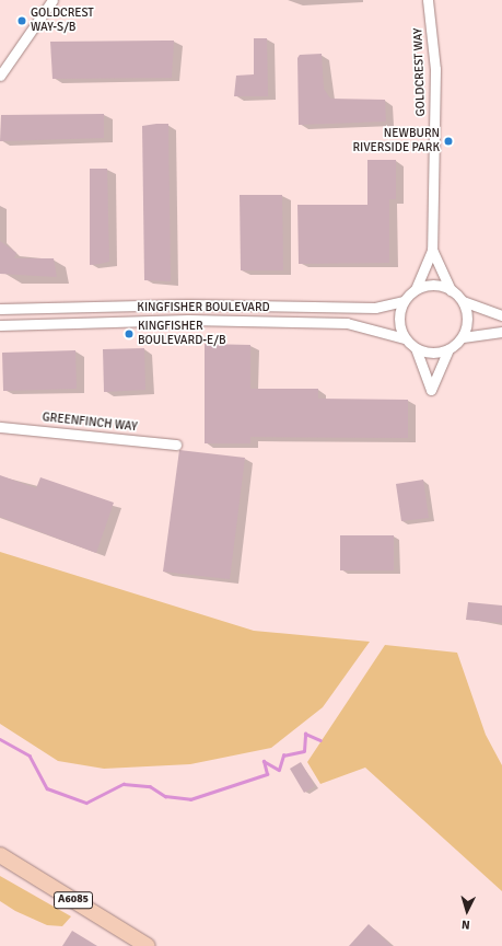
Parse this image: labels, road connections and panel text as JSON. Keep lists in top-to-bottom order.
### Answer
{
  "streets": {
    "main road": ["A6085"],
    "street": ["GOLDCREST WAY", "KINGFISHER BOULEVARD", "GREENFINCH WAY"]
  },
  "places": ["GOLDCREST WAY-S/B", "NEWBURN RIVERSIDE PARK", "KINGFISHER BOULEVARD-E/B"],
  "north": "bottom"
}
